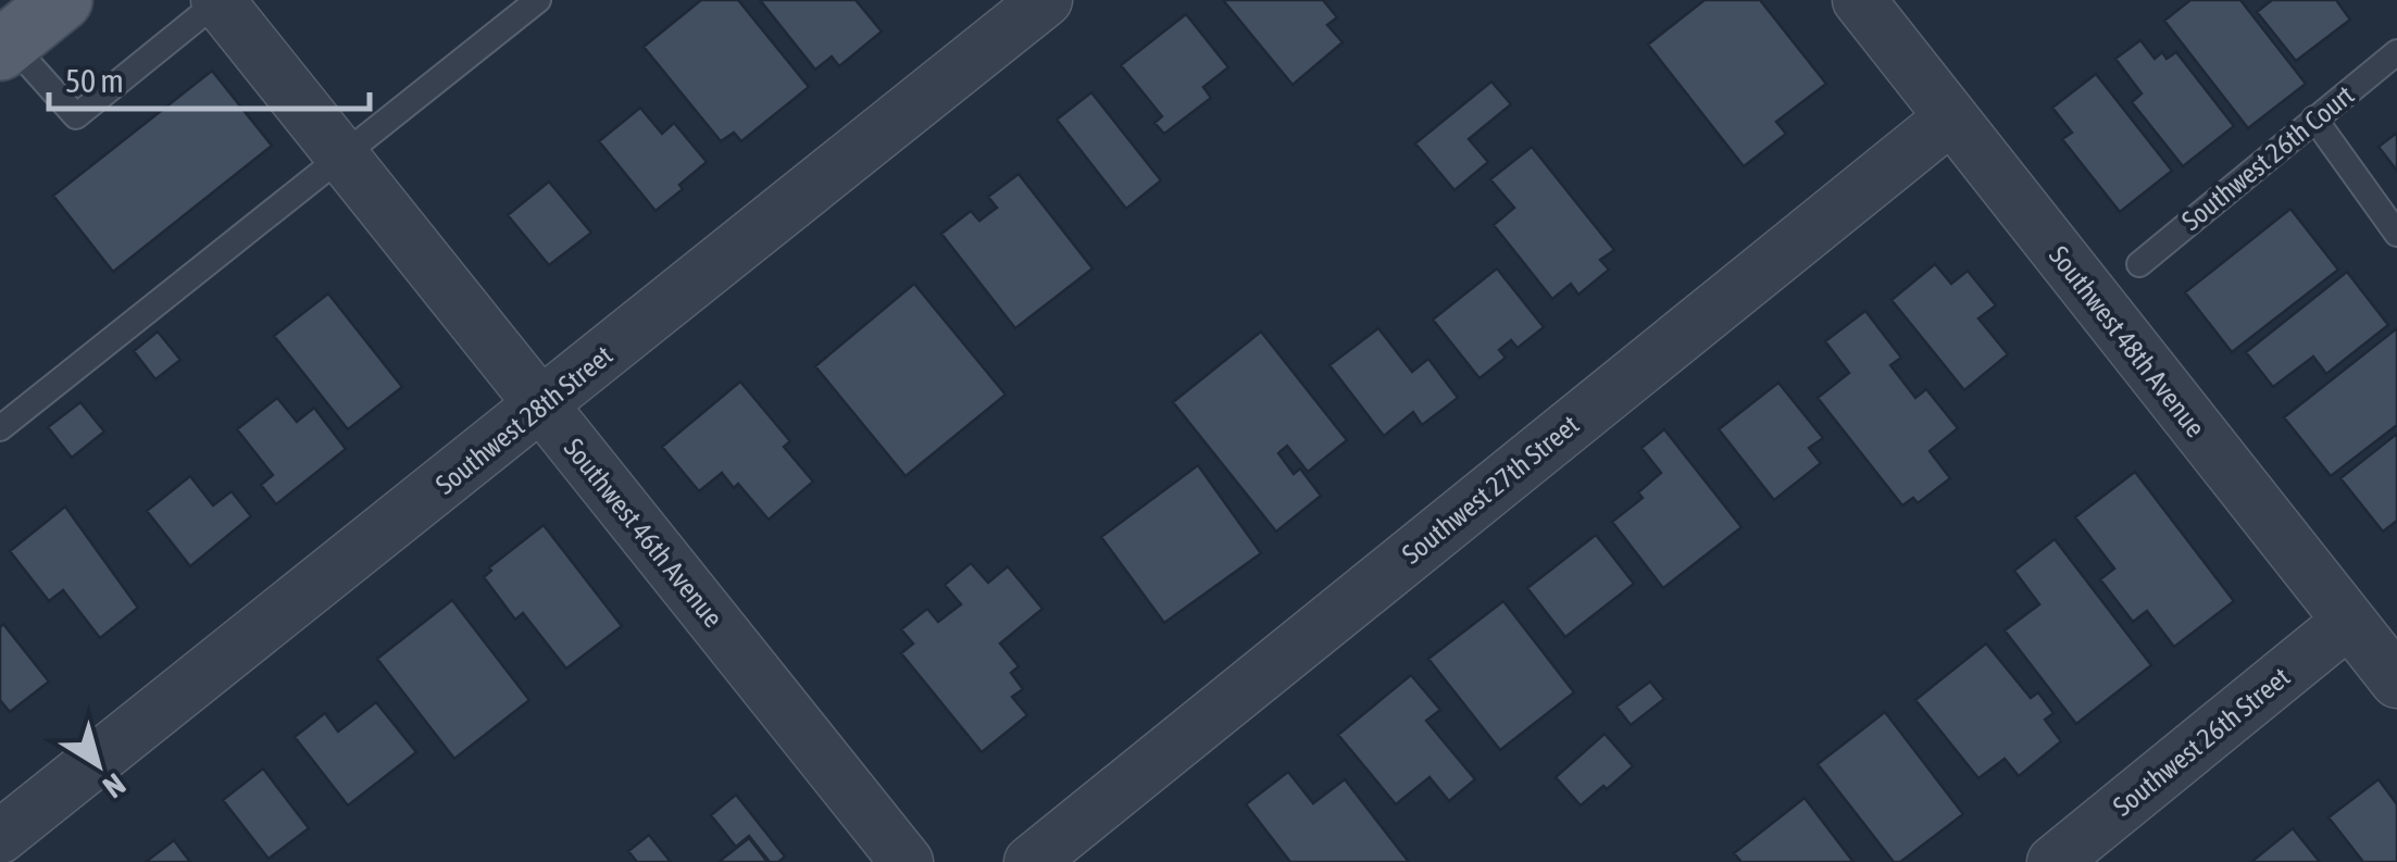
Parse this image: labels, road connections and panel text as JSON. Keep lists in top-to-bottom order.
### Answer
{
  "streets": {
    "street": [
      "Southwest 48th Avenue",
      "Southwest 28th Street",
      "Southwest 27th Street",
      "Southwest 46th Avenue",
      "Southwest 26th Street"
    ],
    "lane": ["Southwest 26th Court"]
  },
  "crossings": [
    ["Southwest 48th Avenue", "Southwest 27th Street"],
    ["Southwest 48th Avenue", "Southwest 26th Street"],
    ["Southwest 28th Street", "Southwest 46th Avenue"]
  ],
  "scale_bar": "50 m",
  "north": "bottom right"
}
